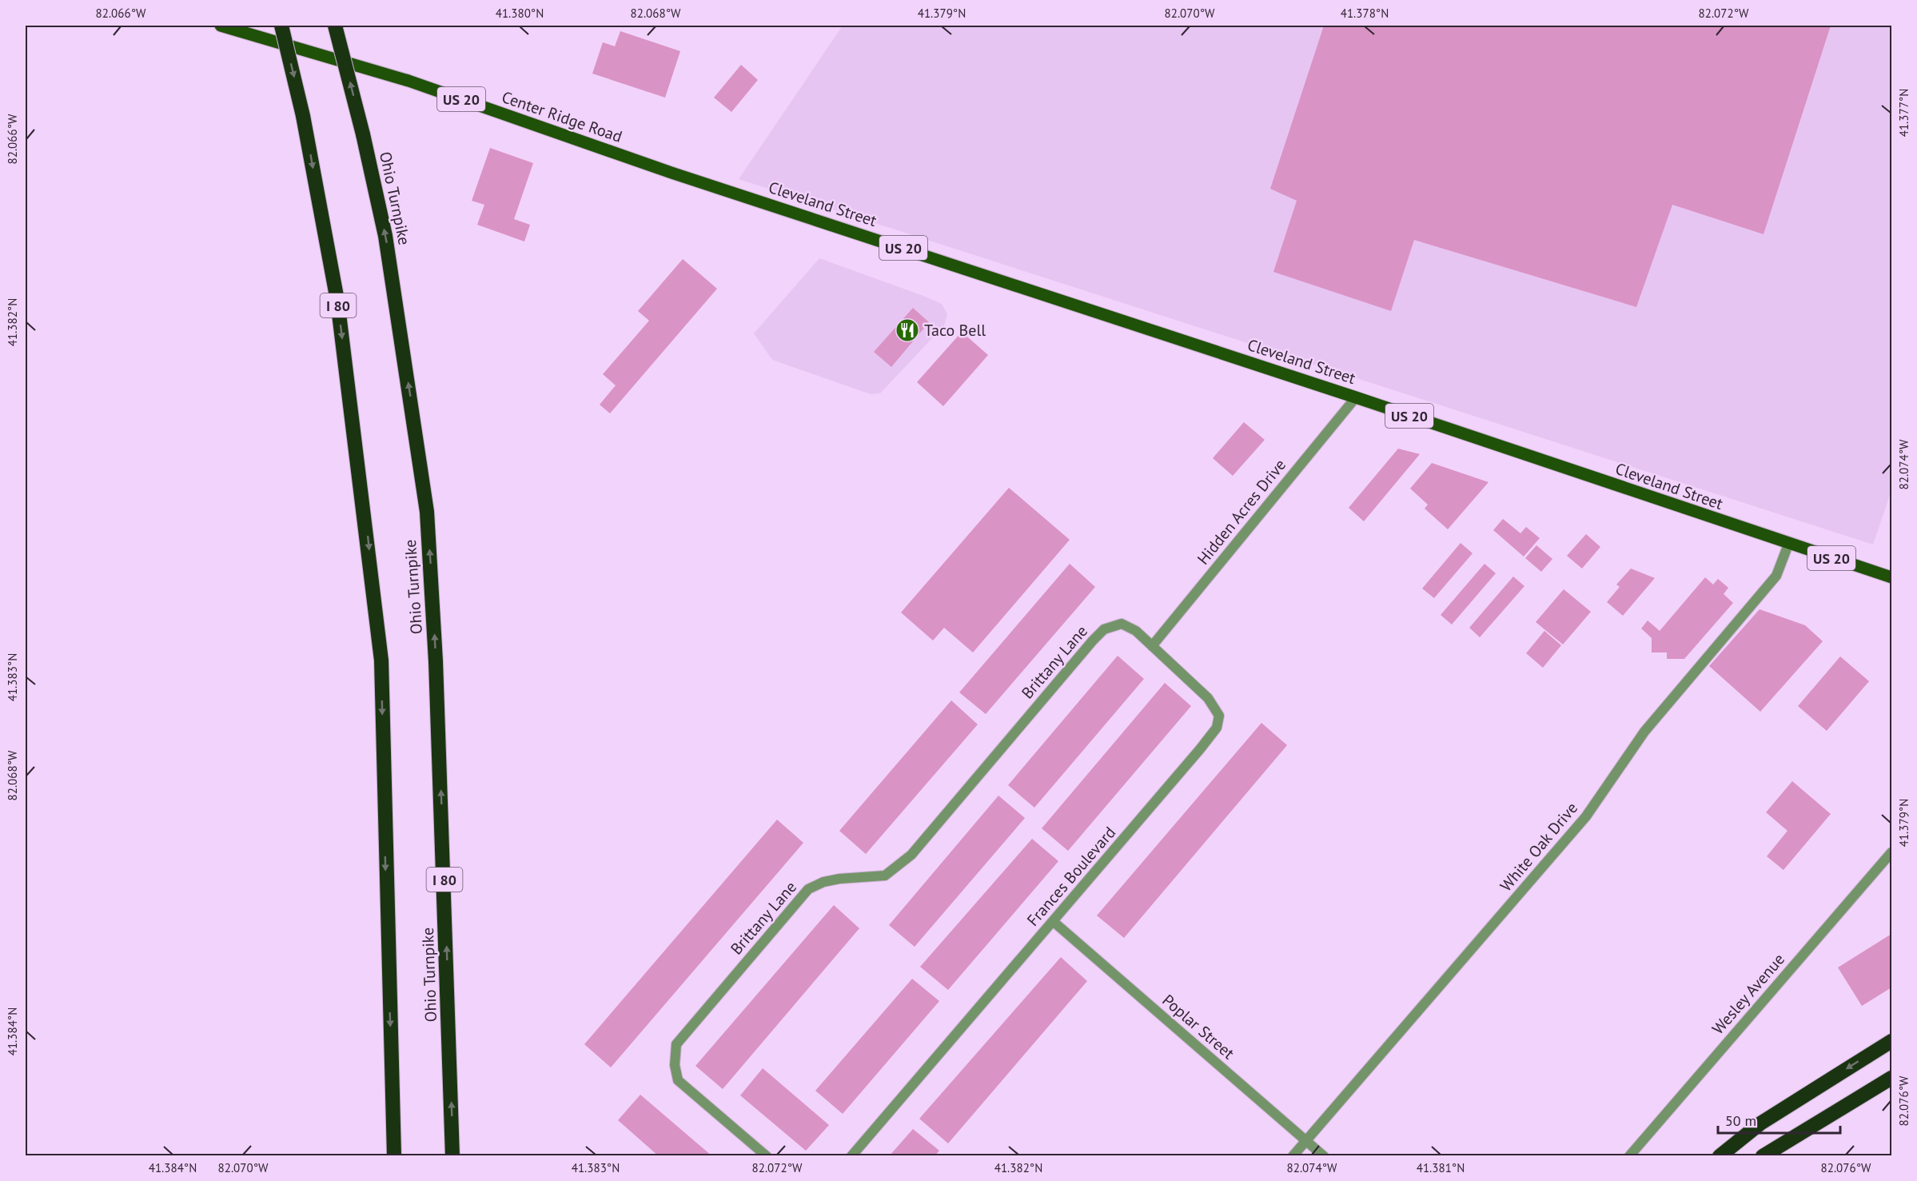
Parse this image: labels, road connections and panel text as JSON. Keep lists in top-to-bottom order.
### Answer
{
  "streets": {
    "highway": ["Ohio Turnpike", "I 80"],
    "main road": ["US 20", "Center Ridge Road", "Cleveland Street"],
    "street": [
      "Hidden Acres Drive",
      "Brittany Lane",
      "White Oak Drive",
      "Frances Boulevard",
      "Wesley Avenue",
      "Poplar Street"
    ]
  },
  "crossings": [
    ["Center Ridge Road", "Cleveland Street"],
    ["Cleveland Street", "Hidden Acres Drive"],
    ["Cleveland Street", "White Oak Drive"],
    ["Hidden Acres Drive", "Frances Boulevard"],
    ["Brittany Lane", "Frances Boulevard"],
    ["White Oak Drive", "Poplar Street"],
    ["Frances Boulevard", "Poplar Street"]
  ],
  "places": {
    "restaurant": ["Taco Bell"]
  },
  "scale_bar": "50 m",
  "coordinates": [
    "82.066°W",
    "41.380°N",
    "82.068°W",
    "41.379°N",
    "82.070°W",
    "41.378°N",
    "82.072°W",
    "41.377°N",
    "41.382°N",
    "82.074°W",
    "41.383°N",
    "41.384°N",
    "82.076°W",
    "41.381°N"
  ]
}
